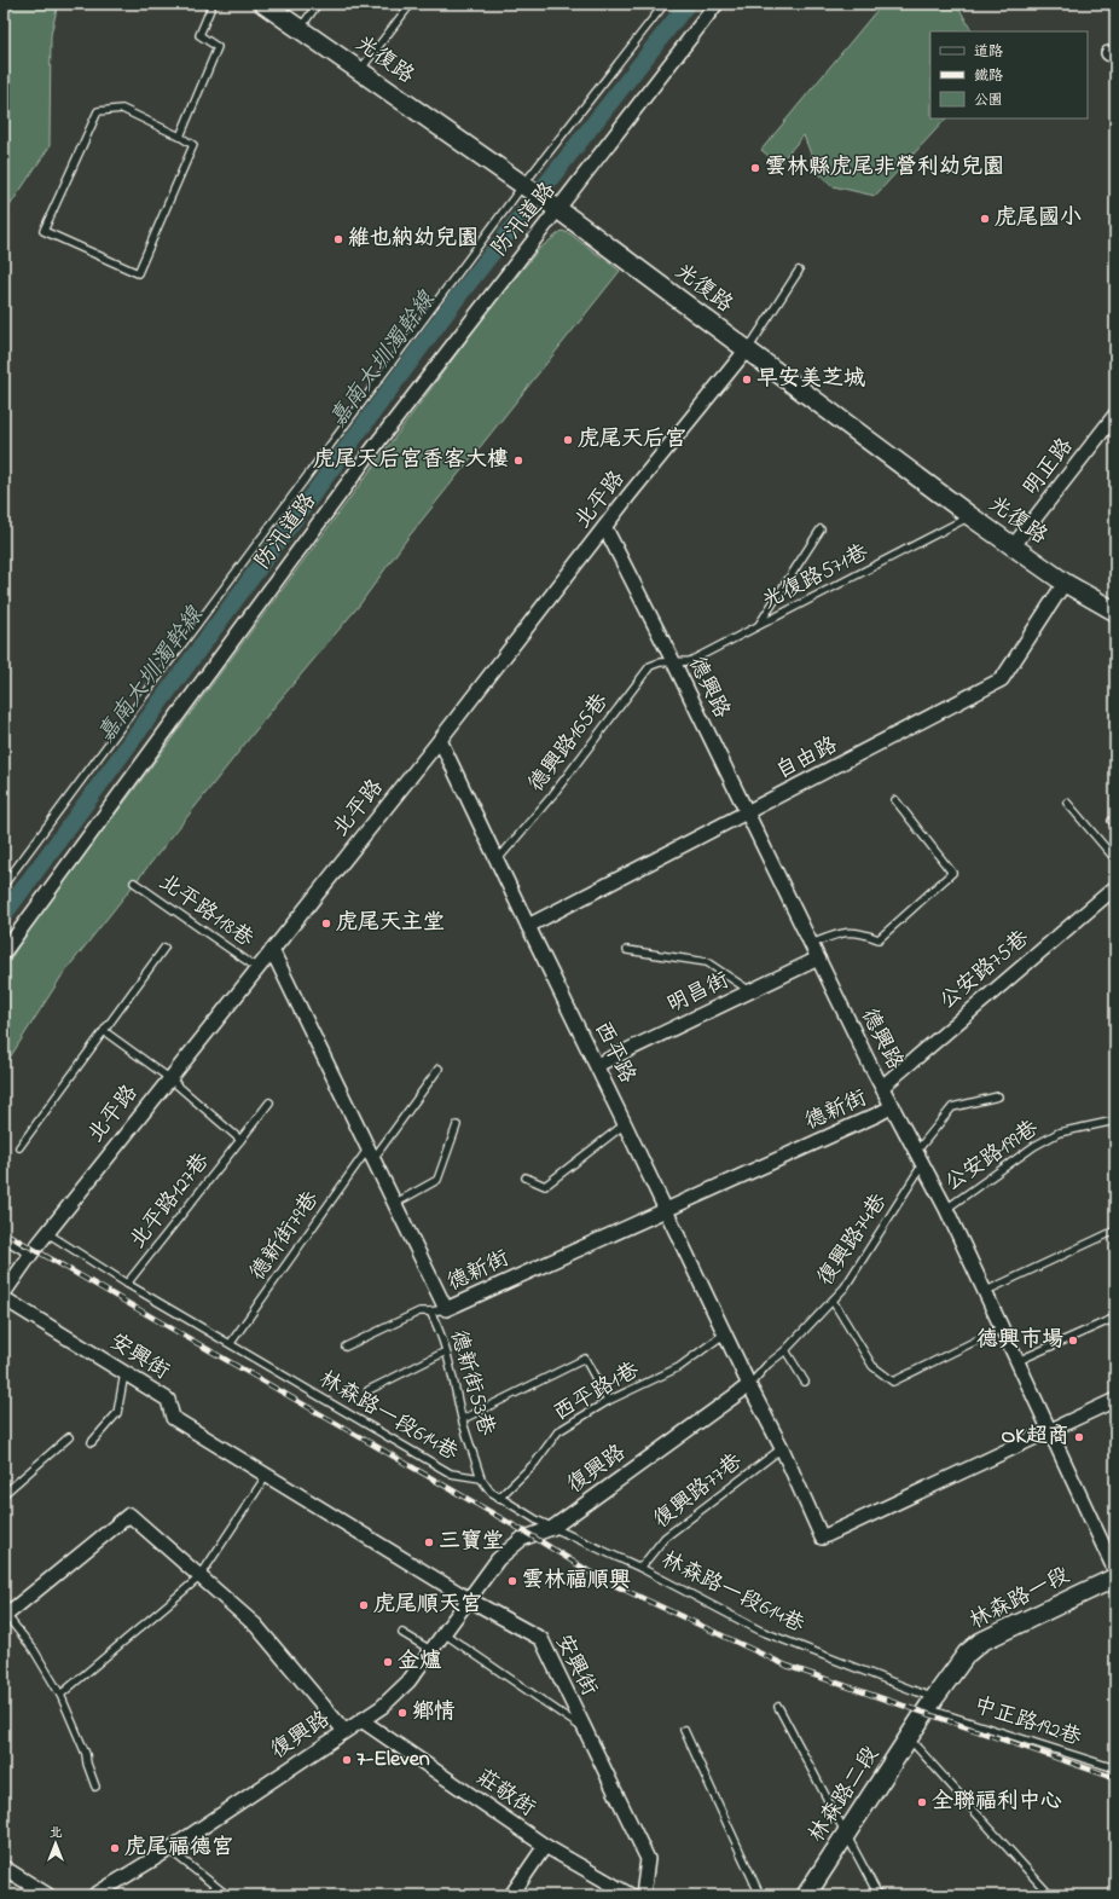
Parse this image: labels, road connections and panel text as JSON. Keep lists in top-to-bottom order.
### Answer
{
  "streets": {
    "street": [
      "光復路",
      "防汛道路",
      "明正路",
      "北平路",
      "德興路",
      "自由路",
      "公安路75巷",
      "明昌街",
      "西平路",
      "德新街",
      "安興街",
      "復興路",
      "林森路一段",
      "莊敬街",
      "林森路二段"
    ],
    "lane": [
      "光復路571巷",
      "德興路165巷",
      "北平路118巷",
      "公安路199巷",
      "北平路127巷",
      "德新街79巷",
      "復興路74巷",
      "德新街53巷",
      "西平路1巷",
      "林森路一段614巷",
      "復興路77巷",
      "中正路192巷"
    ]
  },
  "crossings": [
    ["光復路", "防汛道路"],
    ["光復路", "明正路"],
    ["光復路", "北平路"],
    ["光復路", "光復路571巷"],
    ["光復路", "自由路"],
    ["北平路", "德興路"],
    ["北平路", "北平路118巷"],
    ["北平路", "西平路"],
    ["北平路", "德新街"],
    ["北平路", "林森路一段614巷"],
    ["光復路571巷", "德興路"],
    ["光復路571巷", "德興路165巷"],
    ["德興路", "德興路165巷"],
    ["德興路", "自由路"],
    ["德興路", "公安路75巷"],
    ["德興路", "明昌街"],
    ["德興路", "德新街"],
    ["德興路", "公安路199巷"],
    ["德興路", "復興路74巷"],
    ["德興路165巷", "西平路"],
    ["自由路", "西平路"],
    ["明昌街", "西平路"],
    ["西平路", "德新街"],
    ["西平路", "復興路74巷"],
    ["西平路", "西平路1巷"],
    ["西平路", "復興路"],
    ["德新街", "德新街79巷"],
    ["德新街", "德新街53巷"],
    ["北平路127巷", "林森路一段614巷"],
    ["德新街79巷", "林森路一段614巷"],
    ["復興路74巷", "復興路"],
    ["安興街", "復興路"],
    ["德新街53巷", "林森路一段614巷"],
    ["西平路1巷", "林森路一段614巷"],
    ["林森路一段614巷", "復興路"],
    ["林森路一段614巷", "復興路77巷"],
    ["林森路一段614巷", "林森路一段"],
    ["林森路一段614巷", "中正路192巷"],
    ["林森路一段614巷", "林森路二段"],
    ["復興路", "莊敬街"],
    ["林森路一段", "中正路192巷"],
    ["林森路一段", "林森路二段"],
    ["中正路192巷", "林森路二段"]
  ],
  "water": ["嘉南大圳濁幹線"],
  "places": [
    "雲林縣虎尾非營利幼兒園",
    "虎尾國小",
    "維也納幼兒園",
    "早安美芝城",
    "虎尾天后宮",
    "虎尾天后宮香客大樓",
    "虎尾天主堂",
    "德興市場",
    "OK超商",
    "三寶堂",
    "雲林福順興",
    "虎尾順天宮",
    "金爐",
    "鄉情",
    "7-Eleven",
    "全聯福利中心",
    "虎尾福德宮"
  ],
  "legend": ["道路", "鐵路", "公園"],
  "north": "top"
}
